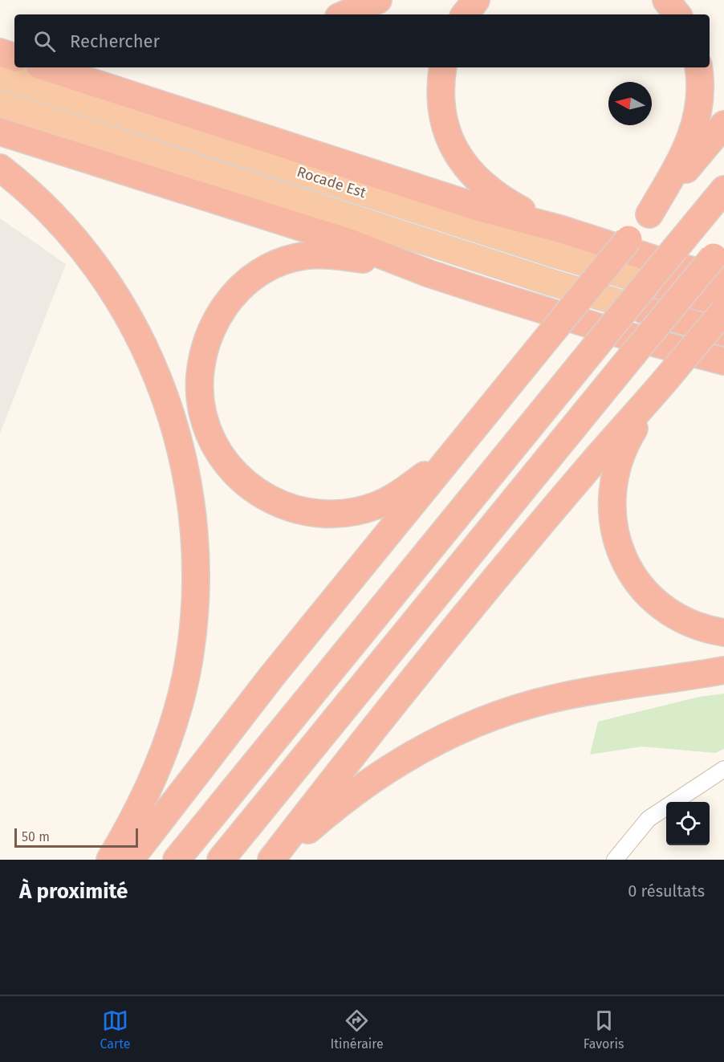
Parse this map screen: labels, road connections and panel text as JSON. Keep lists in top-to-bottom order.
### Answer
{
  "streets": {
    "highway": ["Rocade Est"]
  },
  "scale_bar": "50 m",
  "north": "left",
  "page": {
    "search": "Rechercher",
    "scale": "50 m",
    "heading": ["À proximité", "0 résultats"],
    "nav": ["Carte", "Itinéraire", "Favoris"]
  }
}
